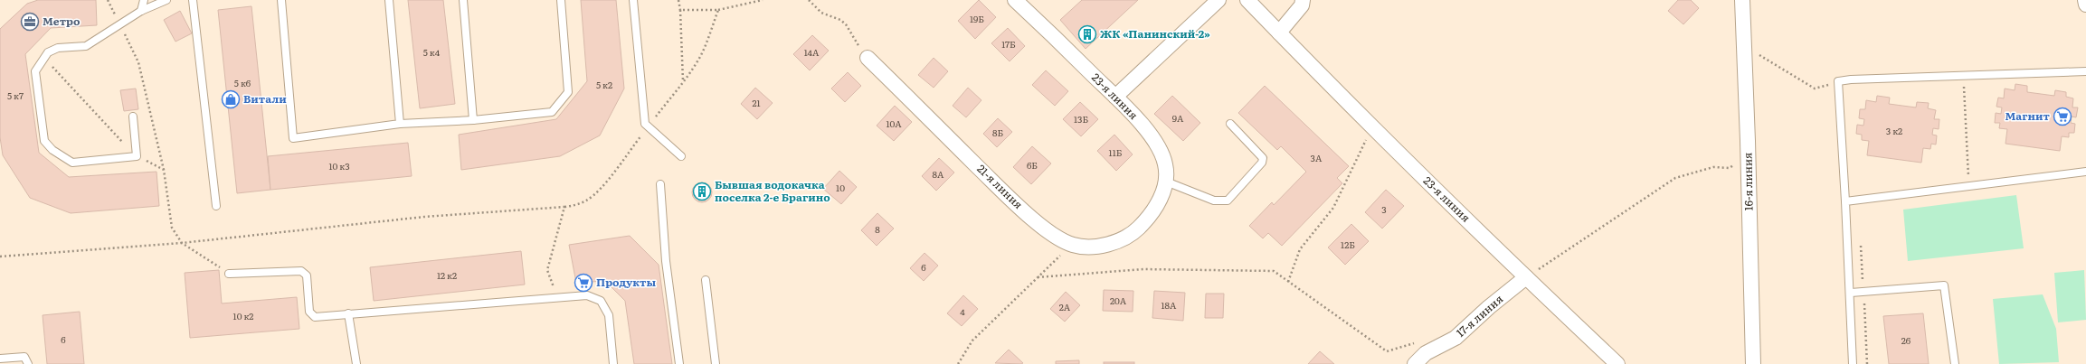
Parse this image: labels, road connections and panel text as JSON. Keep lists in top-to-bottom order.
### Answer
{
  "streets": {
    "street": [
      "23-я линия",
      "16-я линия",
      "21-я линия",
      "17-я линия"
    ]
  },
  "crossings": [
    ["23-я линия", "21-я линия"],
    ["23-я линия", "17-я линия"]
  ],
  "places": {
    "office": ["Метро"],
    "building": ["ЖК «Панинский-2»", "Бывшая водокачка поселка 2-е Брагино"],
    "shop": ["Витали"],
    "supermarket": ["Магнит", "Продукты"]
  },
  "house_numbers": [
    "19Б",
    "17Б",
    "5 к4",
    "14А",
    "5 к6",
    "5 к2",
    "5 к7",
    "21",
    "9А",
    "13Б",
    "10А",
    "3 к2",
    "8Б",
    "11Б",
    "3А",
    "6Б",
    "10 к3",
    "8А",
    "10",
    "3",
    "8",
    "12Б",
    "6",
    "12 к2",
    "20А",
    "18А",
    "2А",
    "4",
    "10 к2",
    "6",
    "26"
  ]
}
